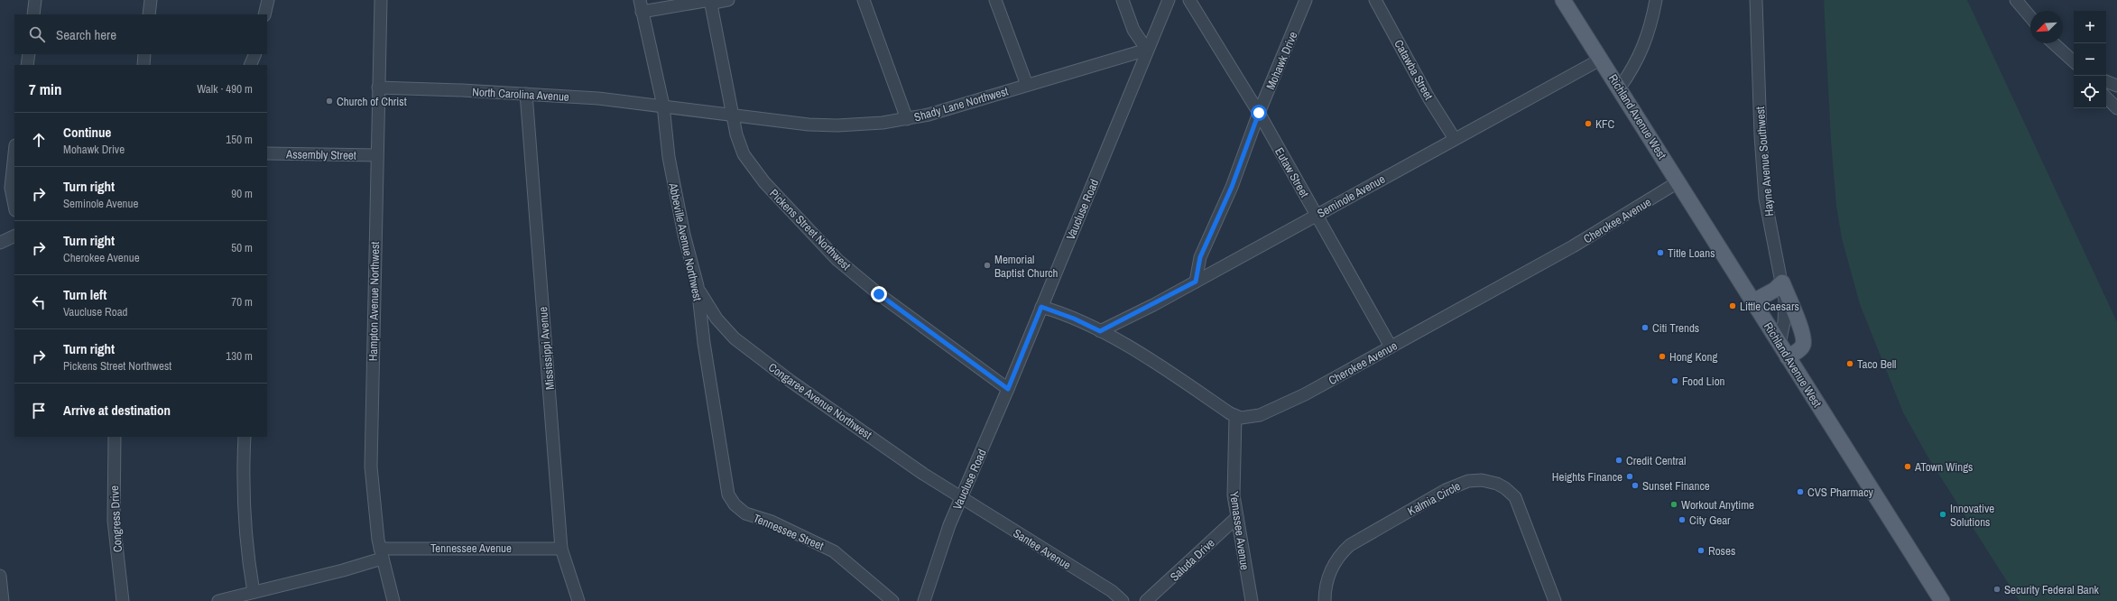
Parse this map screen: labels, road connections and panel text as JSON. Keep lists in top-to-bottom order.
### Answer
{
  "streets": {
    "main road": ["Richland Avenue West"],
    "street": [
      "Mohawk Drive",
      "Catawba Street",
      "North Carolina Avenue",
      "Shady Lane Northwest",
      "Assembly Street",
      "Hayne Avenue Southwest",
      "Eutaw Street",
      "Seminole Avenue",
      "Vaucluse Road",
      "Cherokee Avenue",
      "Pickens Street Northwest",
      "Abbeville Avenue Northwest",
      "Hampton Avenue Northwest",
      "Mississippi Avenue",
      "Congaree Avenue Northwest",
      "Kalmia Circle",
      "Congress Drive",
      "Yemassee Avenue",
      "Tennessee Street",
      "Tennessee Avenue",
      "Santee Avenue",
      "Saluda Drive"
    ]
  },
  "crossings": [
    ["Mohawk Drive", "Eutaw Street"],
    ["Mohawk Drive", "Seminole Avenue"],
    ["Catawba Street", "Seminole Avenue"],
    ["North Carolina Avenue", "Shady Lane Northwest"],
    ["North Carolina Avenue", "Abbeville Avenue Northwest"],
    ["North Carolina Avenue", "Hampton Avenue Northwest"],
    ["North Carolina Avenue", "Mississippi Avenue"],
    ["Shady Lane Northwest", "Vaucluse Road"],
    ["Shady Lane Northwest", "Pickens Street Northwest"],
    ["Shady Lane Northwest", "Abbeville Avenue Northwest"],
    ["Richland Avenue West", "Hayne Avenue Southwest"],
    ["Richland Avenue West", "Seminole Avenue"],
    ["Richland Avenue West", "Cherokee Avenue"],
    ["Assembly Street", "Hampton Avenue Northwest"],
    ["Eutaw Street", "Seminole Avenue"],
    ["Eutaw Street", "Cherokee Avenue"],
    ["Vaucluse Road", "Pickens Street Northwest"],
    ["Vaucluse Road", "Congaree Avenue Northwest"],
    ["Vaucluse Road", "Santee Avenue"],
    ["Cherokee Avenue", "Yemassee Avenue"],
    ["Abbeville Avenue Northwest", "Congaree Avenue Northwest"],
    ["Abbeville Avenue Northwest", "Tennessee Street"],
    ["Hampton Avenue Northwest", "Tennessee Avenue"],
    ["Mississippi Avenue", "Tennessee Avenue"],
    ["Congaree Avenue Northwest", "Santee Avenue"],
    ["Yemassee Avenue", "Saluda Drive"]
  ],
  "places": [
    "Church of Christ",
    "KFC",
    "Title Loans",
    "Memorial Baptist Church",
    "Little Caesars",
    "Citi Trends",
    "Hong Kong",
    "Taco Bell",
    "Food Lion",
    "Credit Central",
    "ATown Wings",
    "Heights Finance",
    "Sunset Finance",
    "CVS Pharmacy",
    "Workout Anytime",
    "Innovative Solutions",
    "City Gear",
    "Roses",
    "Security Federal Bank"
  ],
  "north": "bottom left",
  "page": {
    "map_buttons": ["+", "−"],
    "search": "Search here",
    "heading": ["7 min", "Walk · 490 m"],
    "list": [
      ["Continue", "Mohawk Drive", "150 m"],
      ["Turn right", "Seminole Avenue", "90 m"],
      ["Turn right", "Cherokee Avenue", "50 m"],
      ["Turn left", "Vaucluse Road", "70 m"],
      ["Turn right", "Pickens Street Northwest", "130 m"],
      "Arrive at destination"
    ]
  }
}
